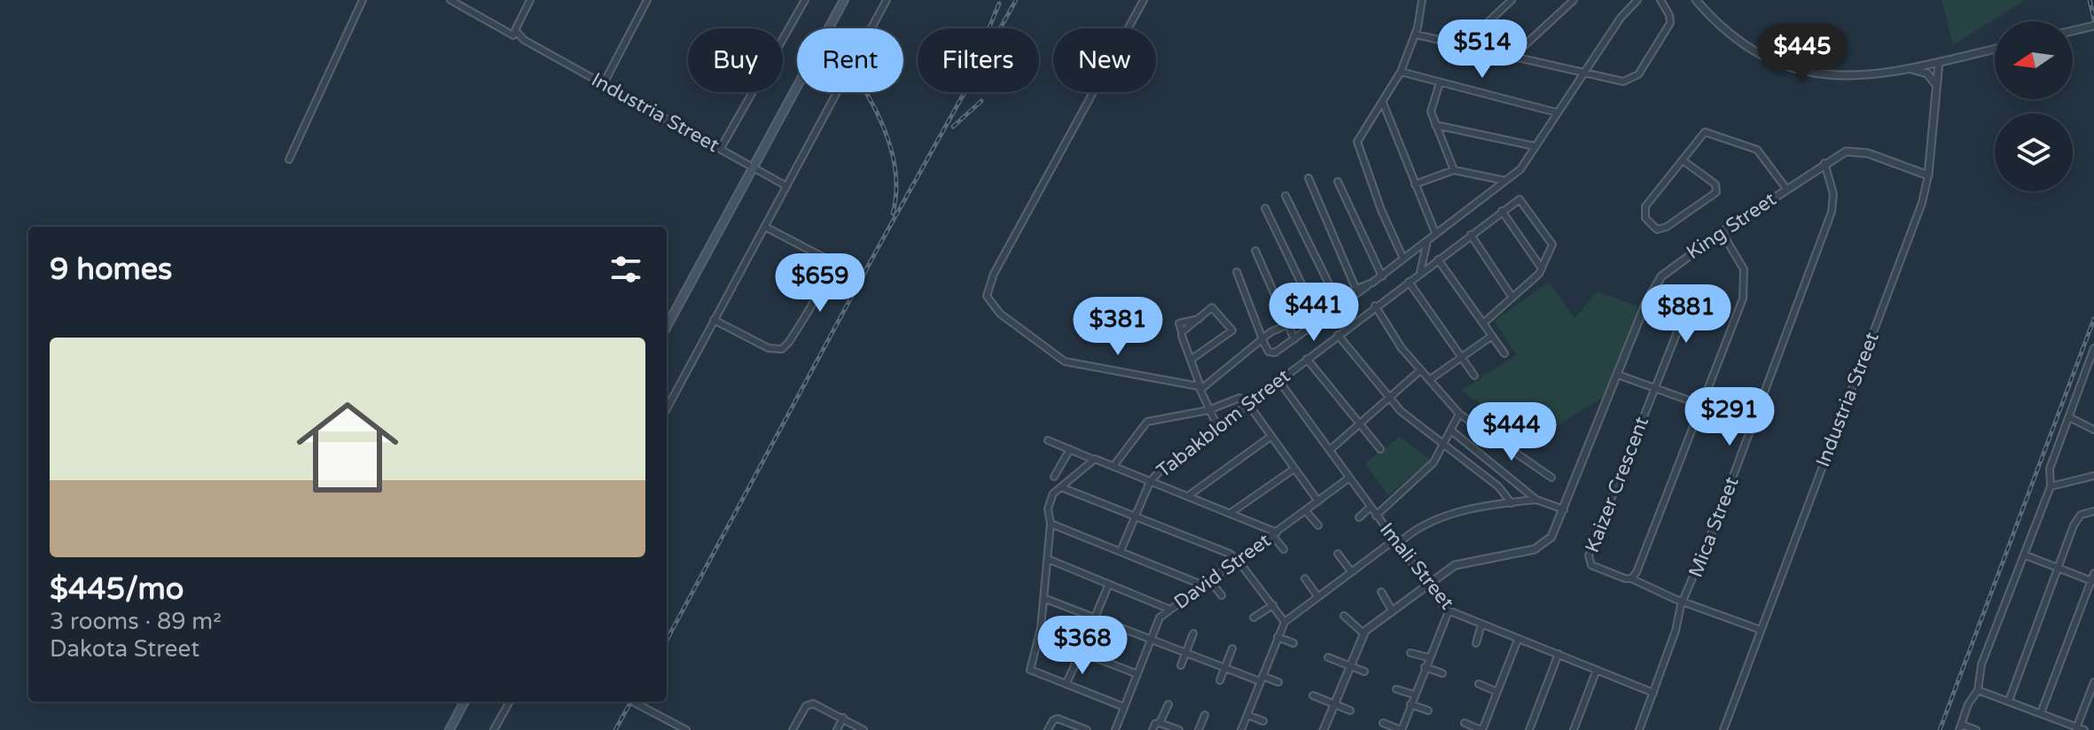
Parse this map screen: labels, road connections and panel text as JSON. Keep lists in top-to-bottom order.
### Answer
{
  "streets": {
    "street": [
      "Industria Street",
      "King Street",
      "Tabakblom Street",
      "Kaizer Crescent",
      "Mica Street",
      "Imali Street",
      "David Street"
    ]
  },
  "crossings": [
    ["Industria Street", "King Street"],
    ["King Street", "Mica Street"],
    ["King Street", "Imali Street"],
    ["Tabakblom Street", "Imali Street"],
    ["Mica Street", "Imali Street"],
    ["Imali Street", "David Street"]
  ],
  "north": "left",
  "page": {
    "price": [
      "$514",
      "$445",
      "$659",
      "$441",
      "$881",
      "$381",
      "$291",
      "$444",
      "$368"
    ],
    "chip": [
      "Buy",
      "Rent",
      "Filters",
      "New"
    ],
    "heading": "9 homes",
    "list": [
      {
        "name": "$445/mo",
        "note": "3 rooms · 89 m² · Dakota Street"
      }
    ]
  }
}
